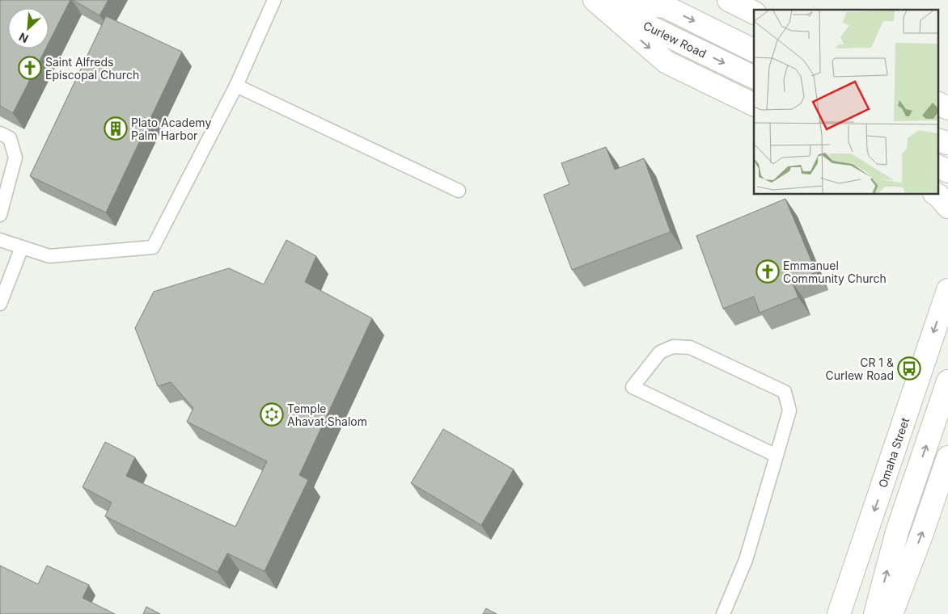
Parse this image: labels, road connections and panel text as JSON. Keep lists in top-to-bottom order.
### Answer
{
  "streets": {
    "main road": ["Curlew Road", "Omaha Street"]
  },
  "places": {
    "church": ["Saint Alfreds Episcopal Church", "Emmanuel Community Church"],
    "building": ["Plato Academy Palm Harbor"],
    "bus stop": ["CR 1 & Curlew Road"],
    "synagogue": ["Temple Ahavat Shalom"]
  },
  "north": "bottom left"
}
